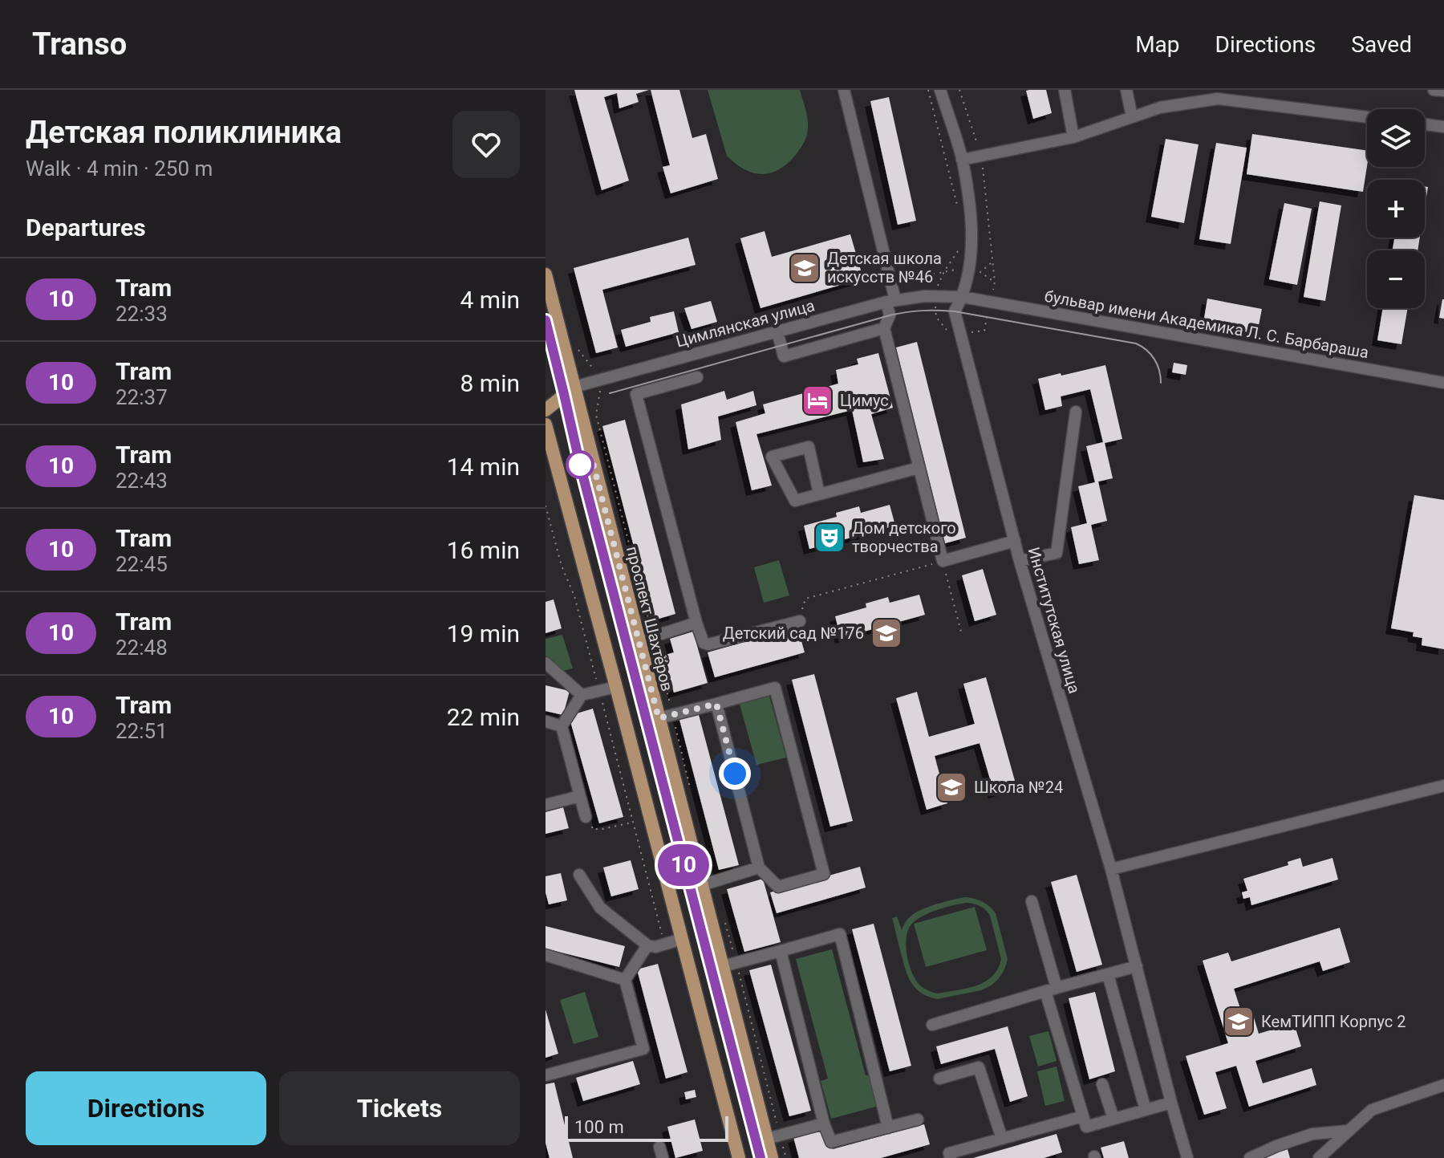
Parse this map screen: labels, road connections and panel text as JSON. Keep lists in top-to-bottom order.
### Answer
{
  "streets": {
    "main road": ["Цимлянская улица", "проспект Шахтёров"],
    "street": ["бульвар имени Академика Л. С. Барбараша", "Институтская улица"]
  },
  "crossings": [
    ["Цимлянская улица", "бульвар имени Академика Л. С. Барбараша"],
    ["Цимлянская улица", "проспект Шахтёров"],
    ["Цимлянская улица", "Институтская улица"],
    ["бульвар имени Академика Л. С. Барбараша", "Институтская улица"]
  ],
  "places": {
    "school or university": [
      "Детская школа искусств №46",
      "Детский сад №176",
      "Школа №24",
      "КемТИПП Корпус 2"
    ],
    "hotel": ["Цимус"],
    "theatre": ["Дом детского творчества"]
  },
  "lines": ["tram line 10"],
  "scale_bar": "100 m",
  "page": {
    "header": "Transo",
    "nav": ["Map", "Directions", "Saved"],
    "heading": [
      ["Детская поликлиника", "Walk · 4 min · 250 m"],
      "Departures"
    ],
    "on_map": "10",
    "map_buttons": ["+", "−"],
    "list": [
      {
        "mark": "10",
        "name": "Tram",
        "note": "22:33",
        "value": "4 min"
      },
      {
        "mark": "10",
        "name": "Tram",
        "note": "22:37",
        "value": "8 min"
      },
      {
        "mark": "10",
        "name": "Tram",
        "note": "22:43",
        "value": "14 min"
      },
      {
        "mark": "10",
        "name": "Tram",
        "note": "22:45",
        "value": "16 min"
      },
      {
        "mark": "10",
        "name": "Tram",
        "note": "22:48",
        "value": "19 min"
      },
      {
        "mark": "10",
        "name": "Tram",
        "note": "22:51",
        "value": "22 min"
      }
    ],
    "buttons": ["Directions", "Tickets"],
    "scale": "100 m"
  }
}
